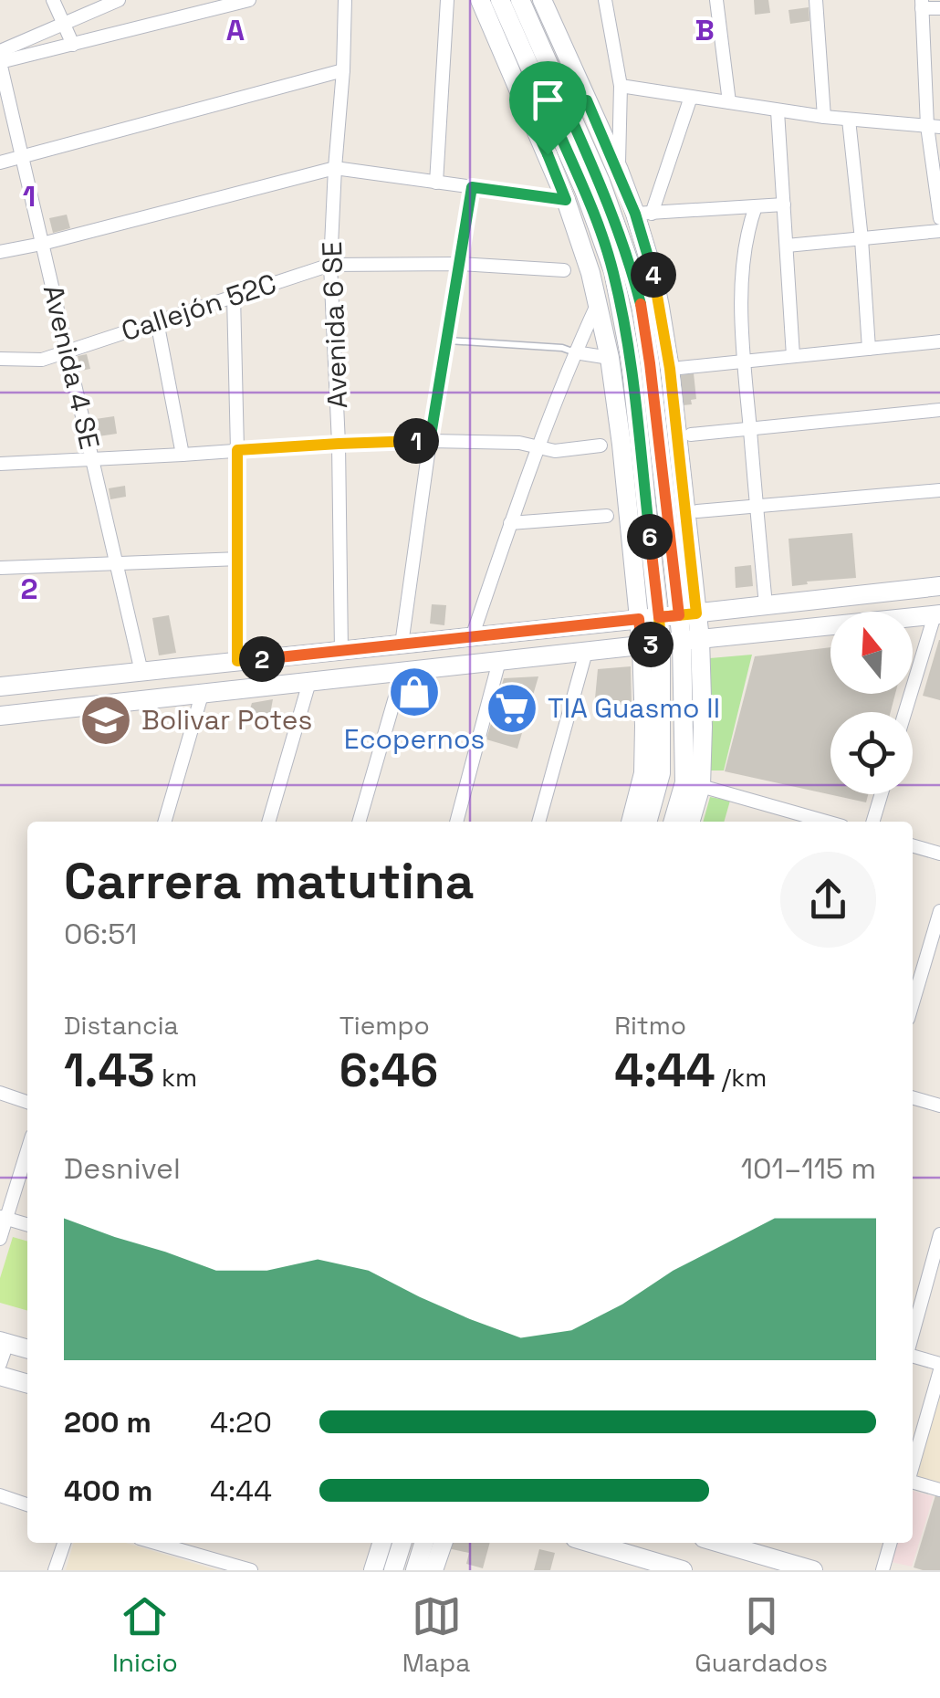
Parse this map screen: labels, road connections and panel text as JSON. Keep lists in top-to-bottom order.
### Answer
{
  "streets": {
    "street": ["Callejón 52C", "Avenida 6 SE", "Avenida 4 SE"]
  },
  "crossings": [
    ["Callejón 52C", "Avenida 6 SE"],
    ["Callejón 52C", "Avenida 4 SE"]
  ],
  "places": {
    "shop": ["Ecopernos"],
    "supermarket": ["TIA Guasmo II"],
    "school or university": ["Bolivar Potes"]
  },
  "north": "top",
  "page": {
    "pins": [
      "4",
      "1",
      "6",
      "3",
      "2"
    ],
    "heading": ["Carrera matutina", "06:51"],
    "stats": [
      ["Distancia", "1.43 km"],
      ["Tiempo", "6:46"],
      ["Ritmo", "4:44 /km"]
    ],
    "chart": ["Desnivel", "101–115 m"],
    "list": [
      {
        "name": "200 m",
        "note": "4:20"
      },
      {
        "name": "400 m",
        "note": "4:44"
      }
    ],
    "tabs": ["Inicio", "Mapa", "Guardados"]
  },
  "grid": {
    "columns": ["A", "B"],
    "rows": ["1", "2"]
  }
}
